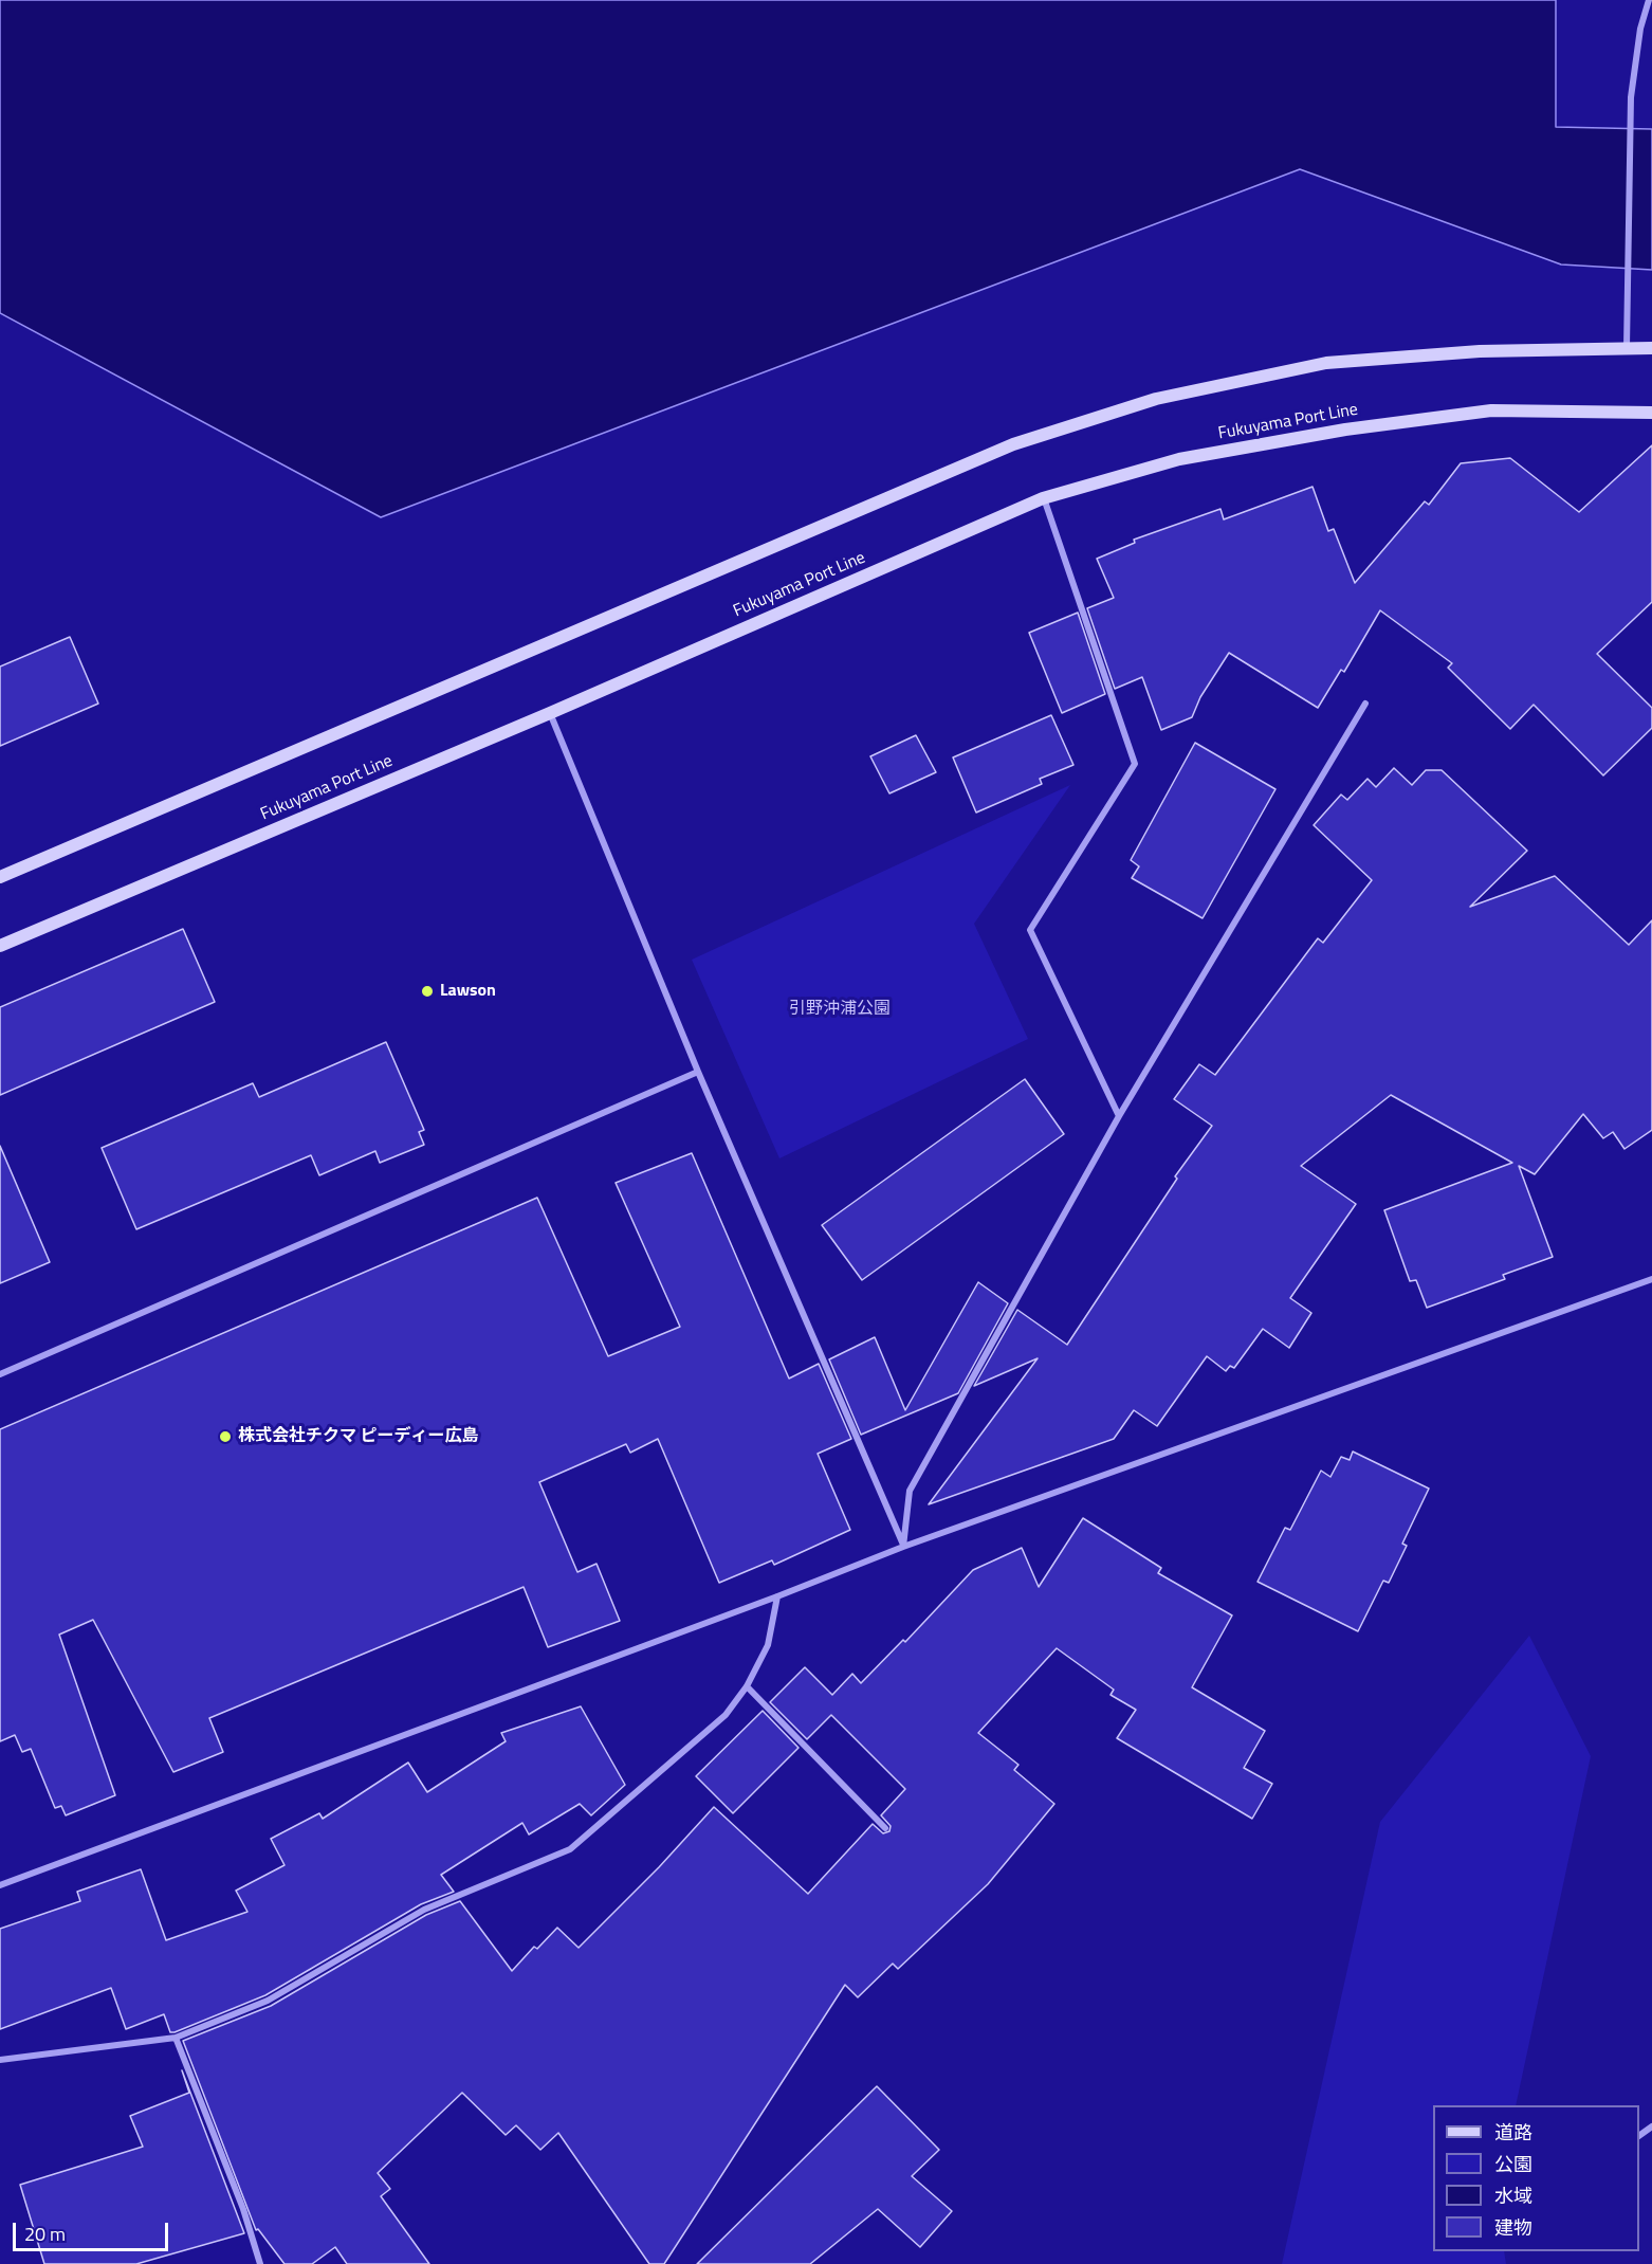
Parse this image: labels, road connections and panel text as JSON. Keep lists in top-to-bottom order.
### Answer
{
  "streets": {
    "main road": ["Fukuyama Port Line"]
  },
  "parks": ["引野沖浦公園"],
  "places": ["Lawson", "株式会社チクマ ピーディー広島"],
  "legend": [
    "道路",
    "公園",
    "水域",
    "建物"
  ],
  "scale_bar": "20 m"
}
